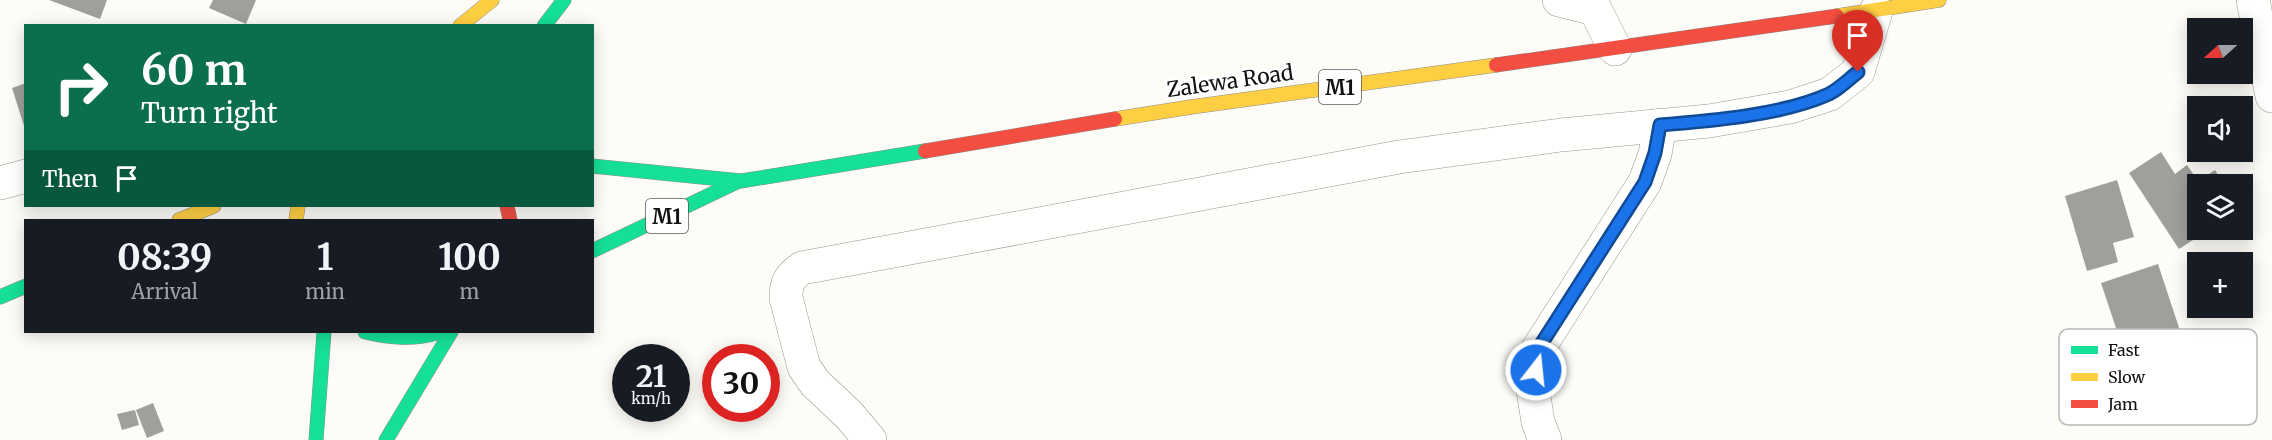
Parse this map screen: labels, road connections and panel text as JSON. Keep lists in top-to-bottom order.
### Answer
{
  "streets": {
    "main road": ["Zalewa Road", "M1"]
  },
  "legend": ["Fast", "Slow", "Jam"],
  "north": "left",
  "page": {
    "map_buttons": "+",
    "turn": ["60 m", "Turn right"],
    "then": "Then",
    "eta": [
      "08:39",
      "Arrival",
      "1",
      "min",
      "100",
      "m"
    ],
    "speed": "21 km/h",
    "limit": "30"
  }
}
